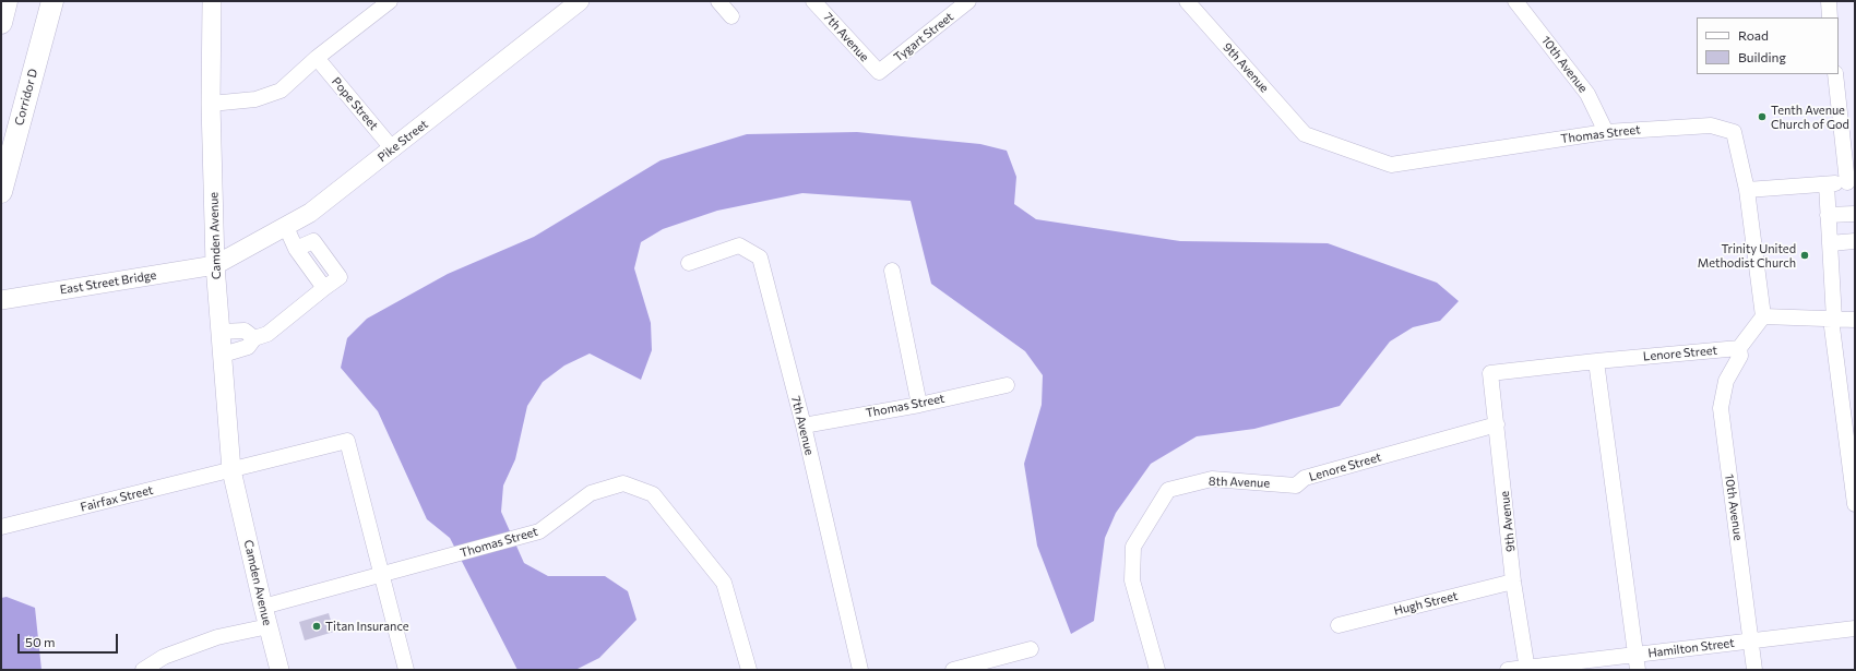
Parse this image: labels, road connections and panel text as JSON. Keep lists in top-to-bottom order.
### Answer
{
  "streets": {
    "highway": ["Corridor D"],
    "main road": ["Pike Street", "Camden Avenue", "East Street Bridge"],
    "street": [
      "7th Avenue",
      "Tygart Street",
      "10th Avenue",
      "9th Avenue",
      "Pope Street",
      "Thomas Street",
      "Lenore Street",
      "8th Avenue",
      "Fairfax Street",
      "Hugh Street",
      "Hamilton Street"
    ]
  },
  "crossings": [
    ["7th Avenue", "Tygart Street"],
    ["7th Avenue", "Thomas Street"],
    ["10th Avenue", "Thomas Street"],
    ["10th Avenue", "Lenore Street"],
    ["10th Avenue", "Hamilton Street"],
    ["9th Avenue", "Thomas Street"],
    ["9th Avenue", "Lenore Street"],
    ["9th Avenue", "Hugh Street"],
    ["9th Avenue", "Hamilton Street"],
    ["Pope Street", "Pike Street"],
    ["Thomas Street", "Camden Avenue"],
    ["Pike Street", "Camden Avenue"],
    ["Pike Street", "East Street Bridge"],
    ["Camden Avenue", "East Street Bridge"],
    ["Camden Avenue", "Fairfax Street"],
    ["Lenore Street", "8th Avenue"]
  ],
  "places": ["Tenth Avenue Church of God", "Trinity United Methodist Church", "Titan Insurance"],
  "legend": ["Road", "Building"],
  "scale_bar": "50 m"
}
